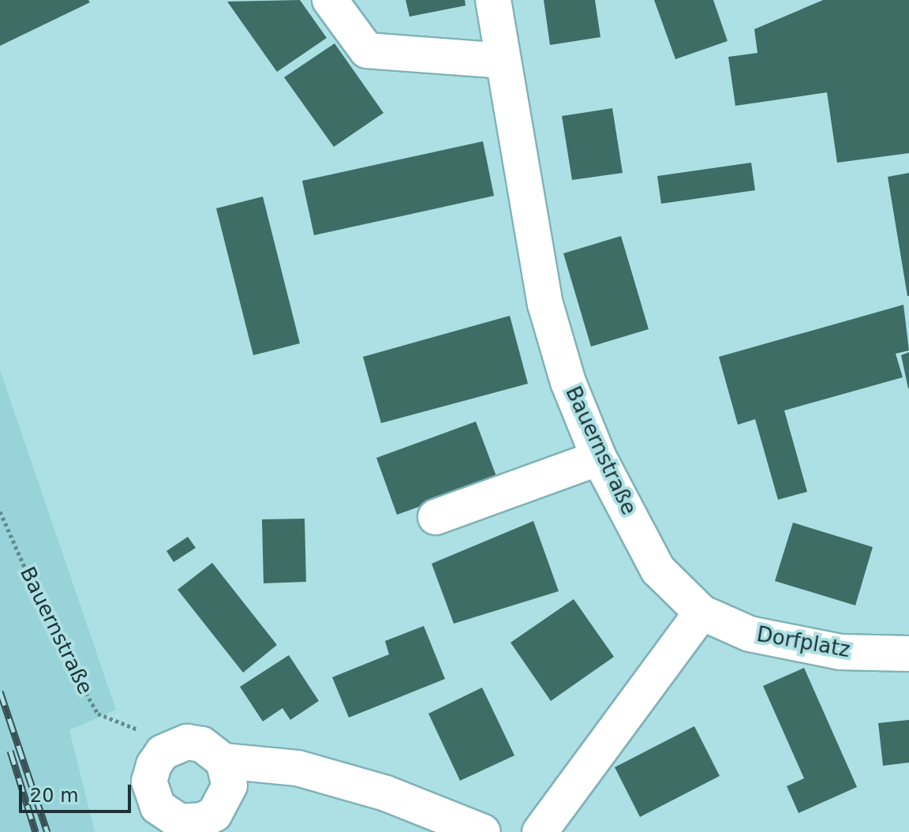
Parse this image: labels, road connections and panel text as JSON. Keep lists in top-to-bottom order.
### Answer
{
  "streets": {
    "street": ["Bauernstraße", "Dorfplatz"]
  },
  "crossings": [
    ["Bauernstraße", "Dorfplatz"]
  ],
  "scale_bar": "20 m"
}
